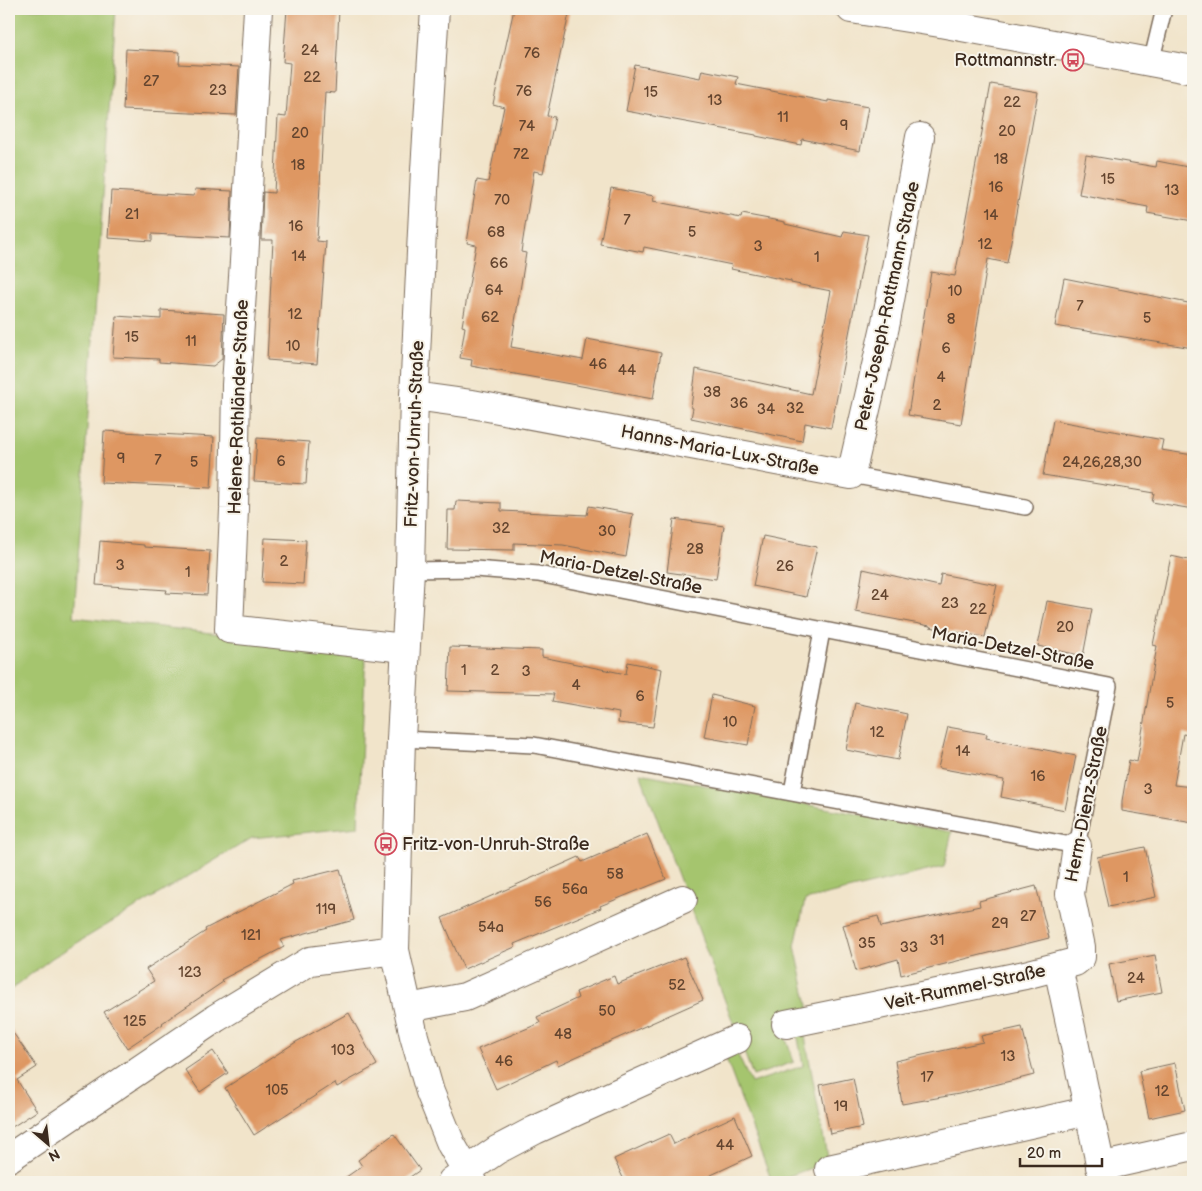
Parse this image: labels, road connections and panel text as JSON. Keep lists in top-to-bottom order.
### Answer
{
  "streets": {
    "street": [
      "Peter-Joseph-Rottmann-Straße",
      "Helene-Rothländer-Straße",
      "Fritz-von-Unruh-Straße",
      "Hanns-Maria-Lux-Straße",
      "Herm-Dienz-Straße",
      "Veit-Rummel-Straße"
    ],
    "lane": ["Maria-Detzel-Straße"]
  },
  "crossings": [
    ["Peter-Joseph-Rottmann-Straße", "Hanns-Maria-Lux-Straße"],
    ["Helene-Rothländer-Straße", "Fritz-von-Unruh-Straße"],
    ["Fritz-von-Unruh-Straße", "Hanns-Maria-Lux-Straße"],
    ["Fritz-von-Unruh-Straße", "Maria-Detzel-Straße"],
    ["Maria-Detzel-Straße", "Herm-Dienz-Straße"],
    ["Herm-Dienz-Straße", "Veit-Rummel-Straße"]
  ],
  "places": {
    "bus stop": ["Rottmannstr.", "Fritz-von-Unruh-Straße"]
  },
  "house_numbers": [
    "24",
    "76",
    "22",
    "27",
    "23",
    "76",
    "15",
    "13",
    "22",
    "11",
    "9",
    "74",
    "20",
    "20",
    "72",
    "18",
    "18",
    "15",
    "16",
    "13",
    "70",
    "21",
    "14",
    "7",
    "16",
    "68",
    "5",
    "12",
    "3",
    "14",
    "1",
    "66",
    "64",
    "10",
    "7",
    "12",
    "62",
    "5",
    "8",
    "15",
    "11",
    "10",
    "6",
    "46",
    "44",
    "4",
    "38",
    "36",
    "2",
    "32",
    "34",
    "9",
    "7",
    "6",
    "5",
    "24,26,28,30",
    "32",
    "30",
    "28",
    "2",
    "3",
    "26",
    "1",
    "24",
    "23",
    "22",
    "20",
    "1",
    "2",
    "3",
    "4",
    "6",
    "5",
    "10",
    "12",
    "14",
    "16",
    "3",
    "58",
    "1",
    "56a",
    "56",
    "119",
    "27",
    "29",
    "54a",
    "121",
    "31",
    "35",
    "33",
    "123",
    "24",
    "52",
    "50",
    "125",
    "48",
    "103",
    "13",
    "46",
    "17",
    "105",
    "12",
    "19",
    "44"
  ],
  "scale_bar": "20 m",
  "north": "bottom right"
}
